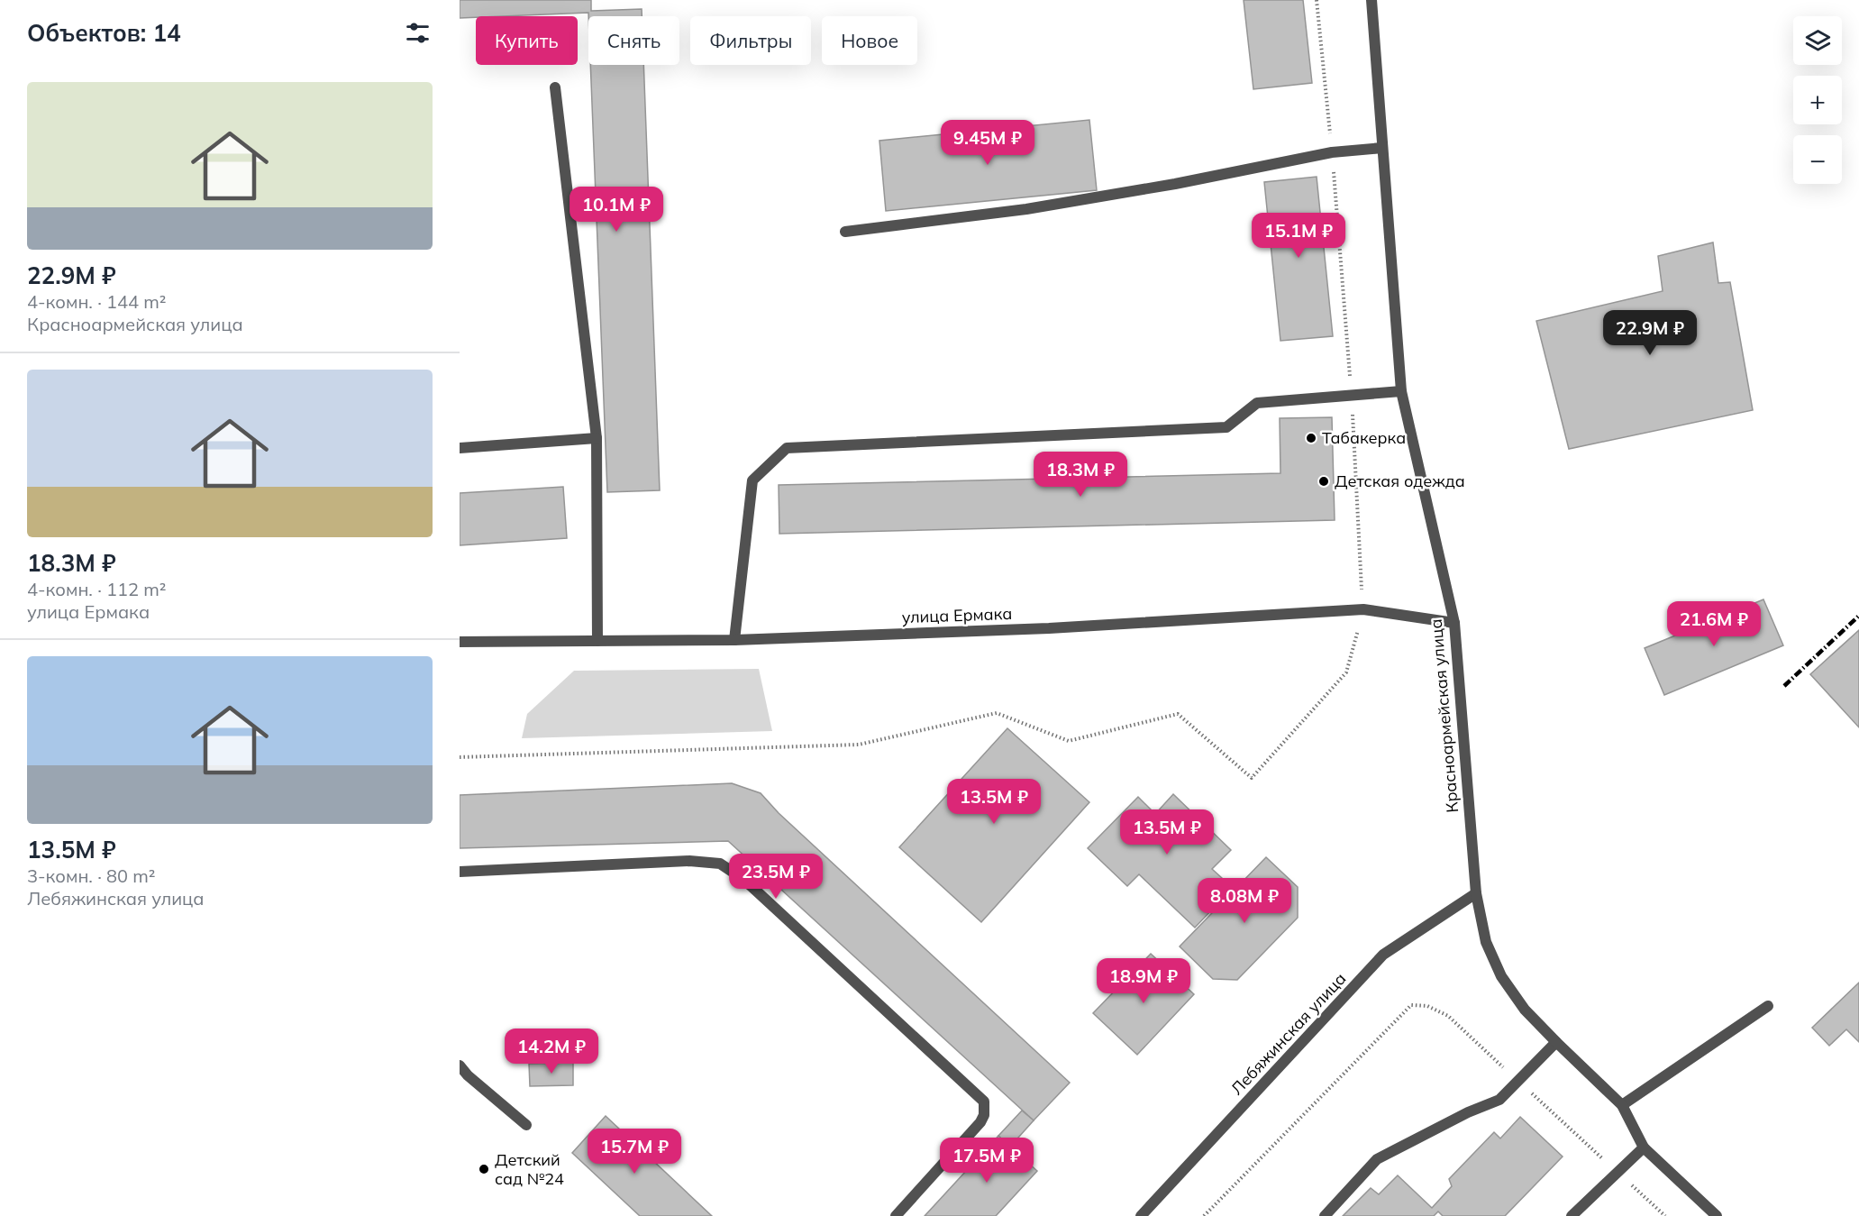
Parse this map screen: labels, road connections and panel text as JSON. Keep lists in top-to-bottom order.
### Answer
{
  "streets": {
    "street": ["улица Ермака", "Красноармейская улица", "Лебяжинская улица"]
  },
  "crossings": [
    ["улица Ермака", "Красноармейская улица"],
    ["Красноармейская улица", "Лебяжинская улица"]
  ],
  "places": ["Табакерка", "Детская одежда", "Детский сад №24"],
  "page": {
    "heading": "Объектов: 14",
    "map_buttons": ["+", "−"],
    "chip": [
      "Купить",
      "Снять",
      "Фильтры",
      "Новое"
    ],
    "list": [
      {
        "name": "22.9M ₽",
        "note": "4-комн. · 144 m² · Красноармейская улица"
      },
      {
        "name": "18.3M ₽",
        "note": "4-комн. · 112 m² · улица Ермака"
      },
      {
        "name": "13.5M ₽",
        "note": "3-комн. · 80 m² · Лебяжинская улица"
      }
    ],
    "price": [
      "9.45M ₽",
      "10.1M ₽",
      "15.1M ₽",
      "22.9M ₽",
      "18.3M ₽",
      "21.6M ₽",
      "13.5M ₽",
      "13.5M ₽",
      "23.5M ₽",
      "8.08M ₽",
      "18.9M ₽",
      "14.2M ₽",
      "15.7M ₽",
      "17.5M ₽"
    ]
  }
}
